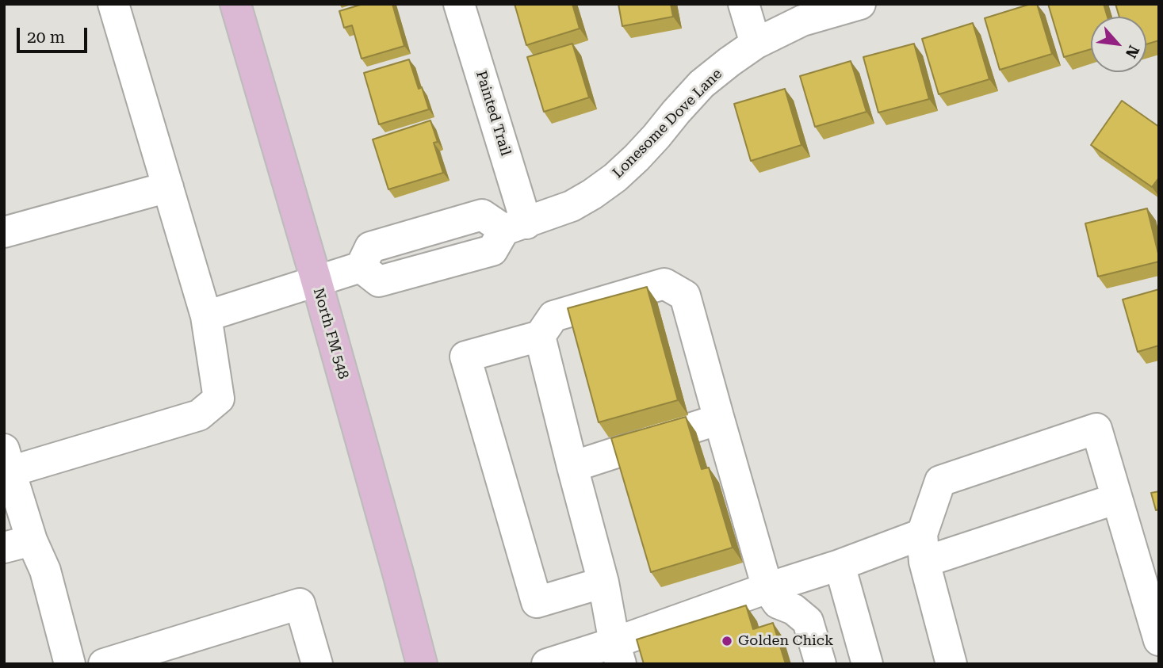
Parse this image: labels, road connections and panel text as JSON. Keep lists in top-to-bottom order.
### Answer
{
  "streets": {
    "main road": ["North FM 548"],
    "street": ["Painted Trail", "Lonesome Dove Lane"]
  },
  "crossings": [
    ["Painted Trail", "Lonesome Dove Lane"]
  ],
  "places": ["Golden Chick"],
  "scale_bar": "20 m",
  "north": "bottom right"
}
